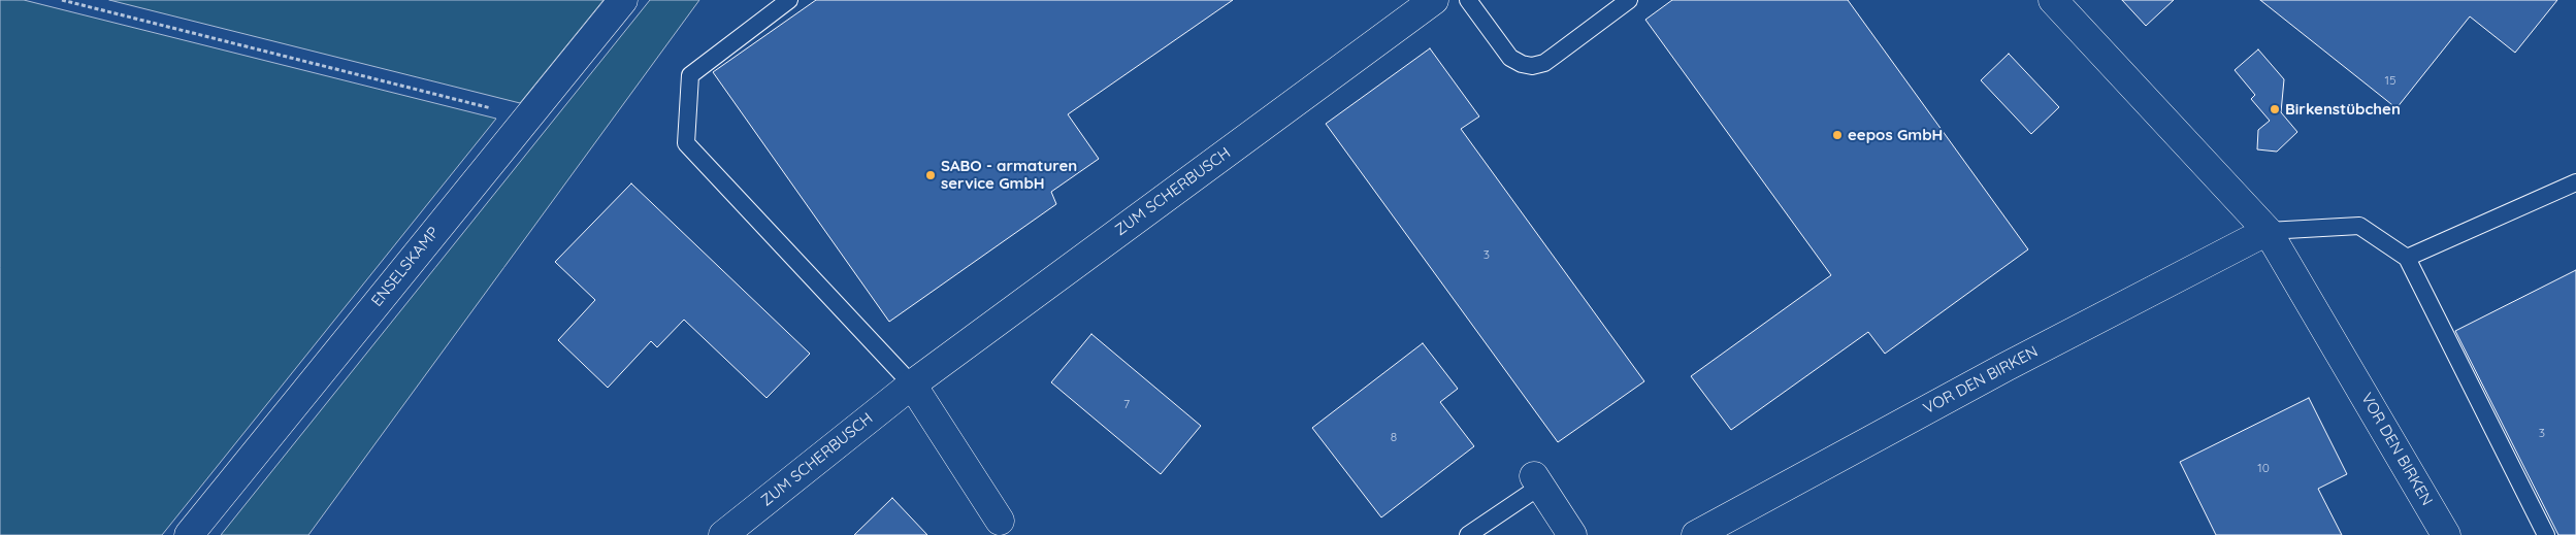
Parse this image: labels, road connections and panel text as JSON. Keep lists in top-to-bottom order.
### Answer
{
  "streets": {
    "street": ["ZUM SCHERBUSCH", "ENSELSKAMP", "VOR DEN BIRKEN"]
  },
  "places": ["Birkenstübchen", "eepos GmbH", "SABO - armaturen service GmbH"],
  "house_numbers": [
    "15",
    "3",
    "7",
    "3",
    "8",
    "10"
  ]
}
